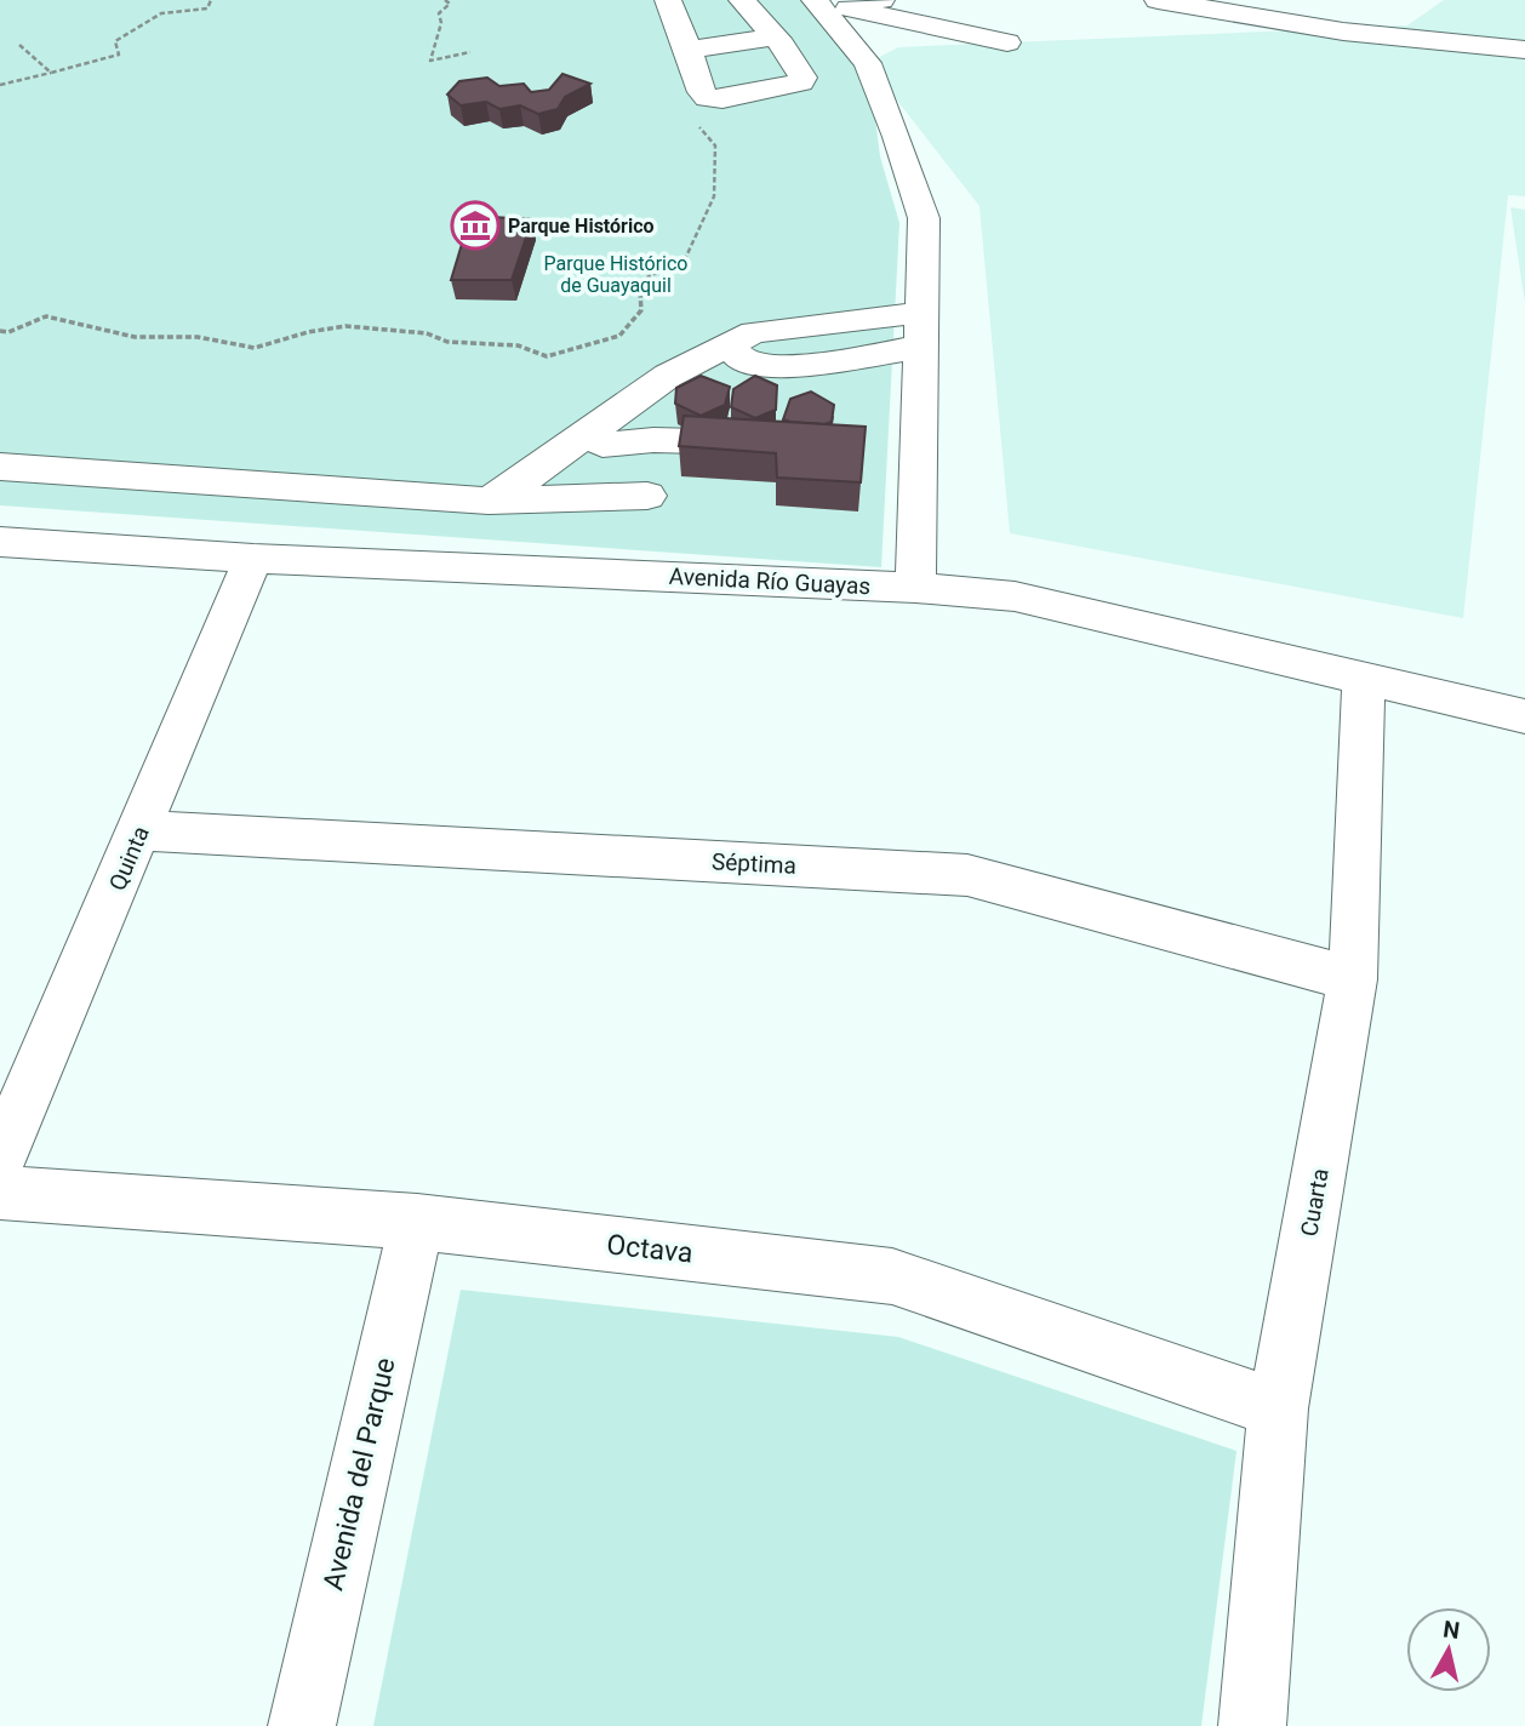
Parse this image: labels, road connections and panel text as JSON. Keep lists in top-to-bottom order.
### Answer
{
  "streets": {
    "street": [
      "Avenida Río Guayas",
      "Quinta",
      "Séptima",
      "Cuarta",
      "Octava",
      "Avenida del Parque"
    ]
  },
  "crossings": [
    ["Avenida Río Guayas", "Quinta"],
    ["Avenida Río Guayas", "Cuarta"],
    ["Quinta", "Séptima"],
    ["Séptima", "Cuarta"],
    ["Cuarta", "Octava"],
    ["Octava", "Avenida del Parque"]
  ],
  "parks": ["Parque Histórico de Guayaquil"],
  "places": {
    "museum": ["Parque Histórico"]
  },
  "north": "top"
}
